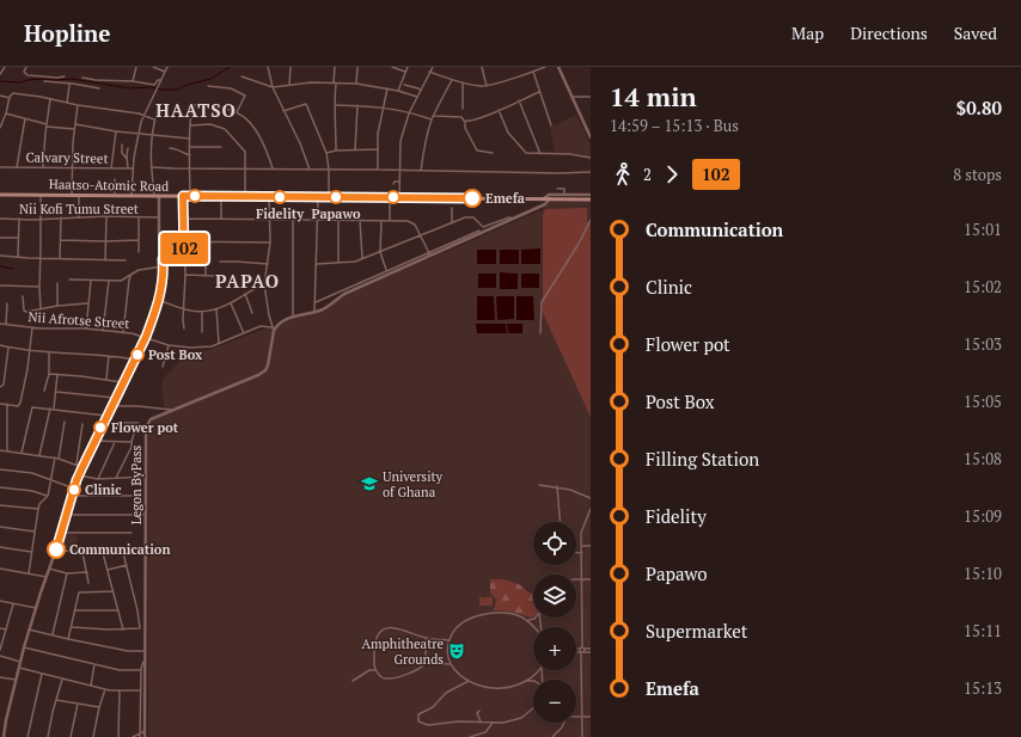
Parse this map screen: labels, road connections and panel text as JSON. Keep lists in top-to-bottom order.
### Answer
{
  "streets": {
    "main road": ["Haatso-Atomic Road"],
    "street": [
      "Calvary Street",
      "Nii Kofi Tumu Street",
      "Nii Afrotse Street",
      "Legon ByPass"
    ]
  },
  "crossings": [
    ["Nii Afrotse Street", "Legon ByPass"]
  ],
  "districts": ["HAATSO", "PAPAO"],
  "places": {
    "other": [
      "Fidelity",
      "Papawo",
      "Emefa",
      "Post Box",
      "Flower pot",
      "Clinic",
      "Communication"
    ],
    "school or university": ["University of Ghana"],
    "theatre": ["Amphitheatre Grounds"]
  },
  "lines": ["bus line 102"],
  "page": {
    "header": "Hopline",
    "nav": ["Map", "Directions", "Saved"],
    "on_map": "102",
    "heading": ["14 min", "14:59 – 15:13 · Bus", "$0.80"],
    "legs": ["2", "102", "8 stops"],
    "list": [
      {
        "name": "Communication",
        "value": "15:01"
      },
      {
        "name": "Clinic",
        "value": "15:02"
      },
      {
        "name": "Flower pot",
        "value": "15:03"
      },
      {
        "name": "Post Box",
        "value": "15:05"
      },
      {
        "name": "Filling Station",
        "value": "15:08"
      },
      {
        "name": "Fidelity",
        "value": "15:09"
      },
      {
        "name": "Papawo",
        "value": "15:10"
      },
      {
        "name": "Supermarket",
        "value": "15:11"
      },
      {
        "name": "Emefa",
        "value": "15:13"
      }
    ],
    "map_buttons": ["+", "−"]
  }
}
